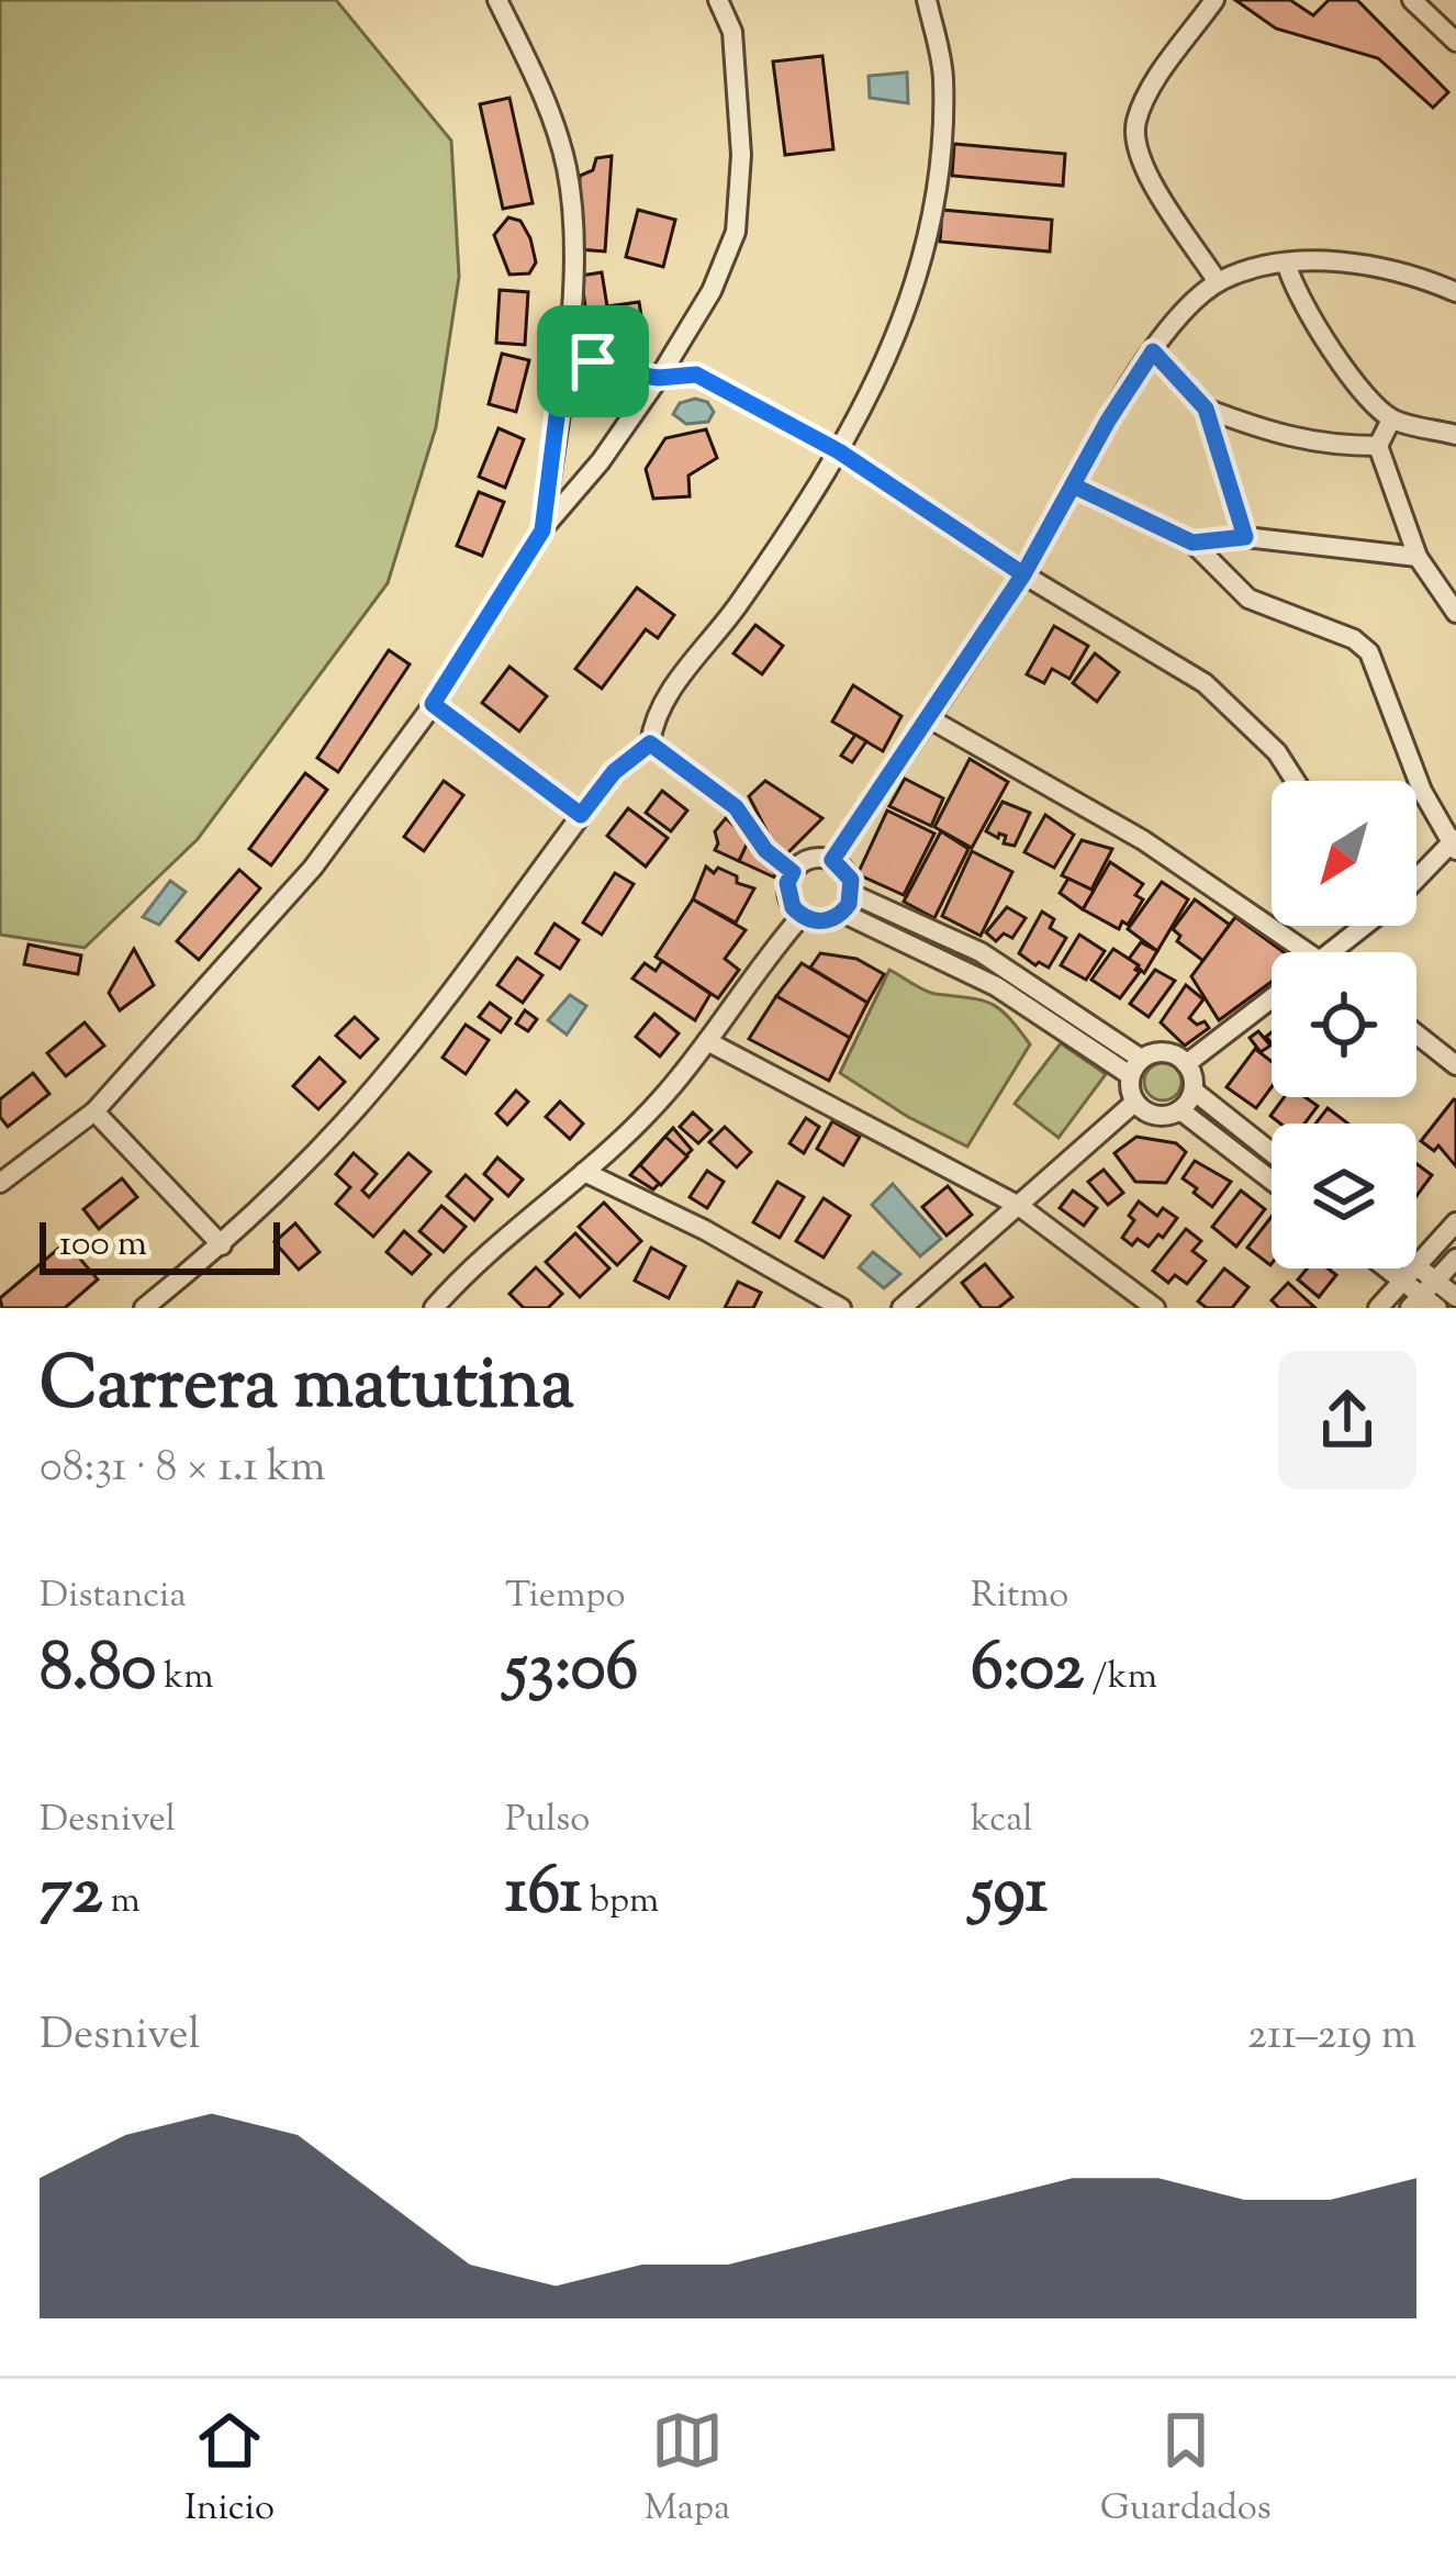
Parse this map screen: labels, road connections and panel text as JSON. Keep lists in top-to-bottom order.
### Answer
{
  "scale_bar": "100 m",
  "north": "bottom left",
  "page": {
    "scale": "100 m",
    "heading": ["Carrera matutina", "08:31 · 8 × 1.1 km"],
    "stats": [
      ["Distancia", "8.80 km"],
      ["Tiempo", "53:06"],
      ["Ritmo", "6:02 /km"],
      ["Desnivel", "72 m"],
      ["Pulso", "161 bpm"],
      ["kcal", "591"]
    ],
    "chart": ["Desnivel", "211–219 m"],
    "tabs": ["Inicio", "Mapa", "Guardados"]
  }
}
